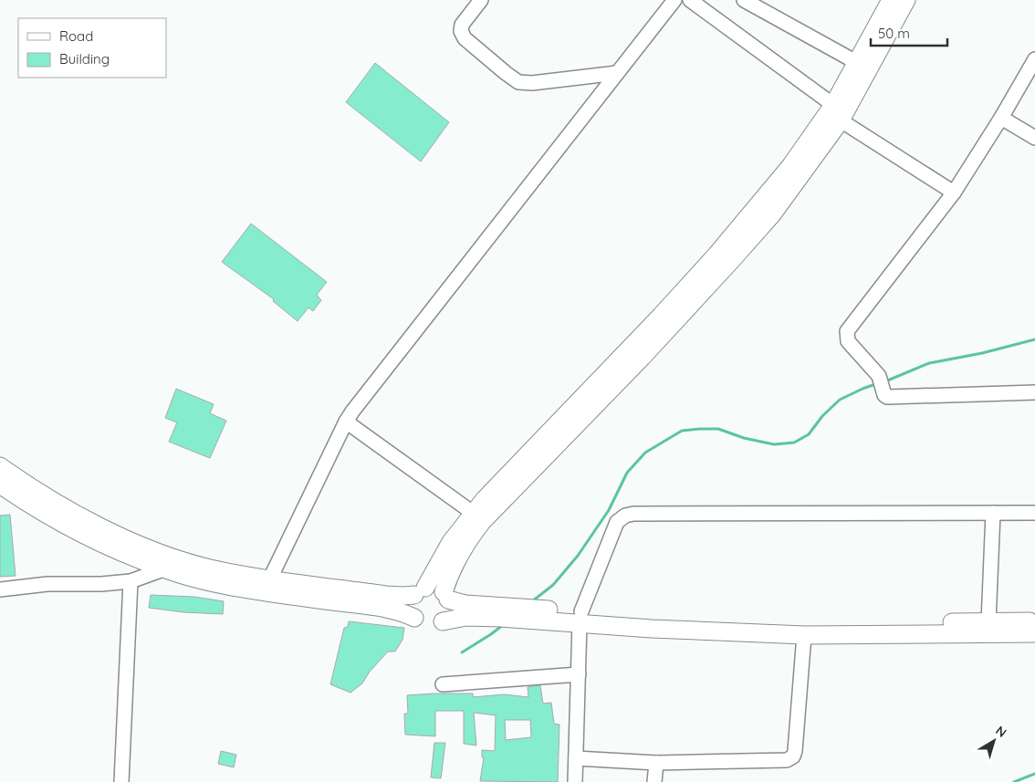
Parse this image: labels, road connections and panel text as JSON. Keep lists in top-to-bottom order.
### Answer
{
  "legend": ["Road", "Building"],
  "scale_bar": "50 m",
  "north": "top right"
}
